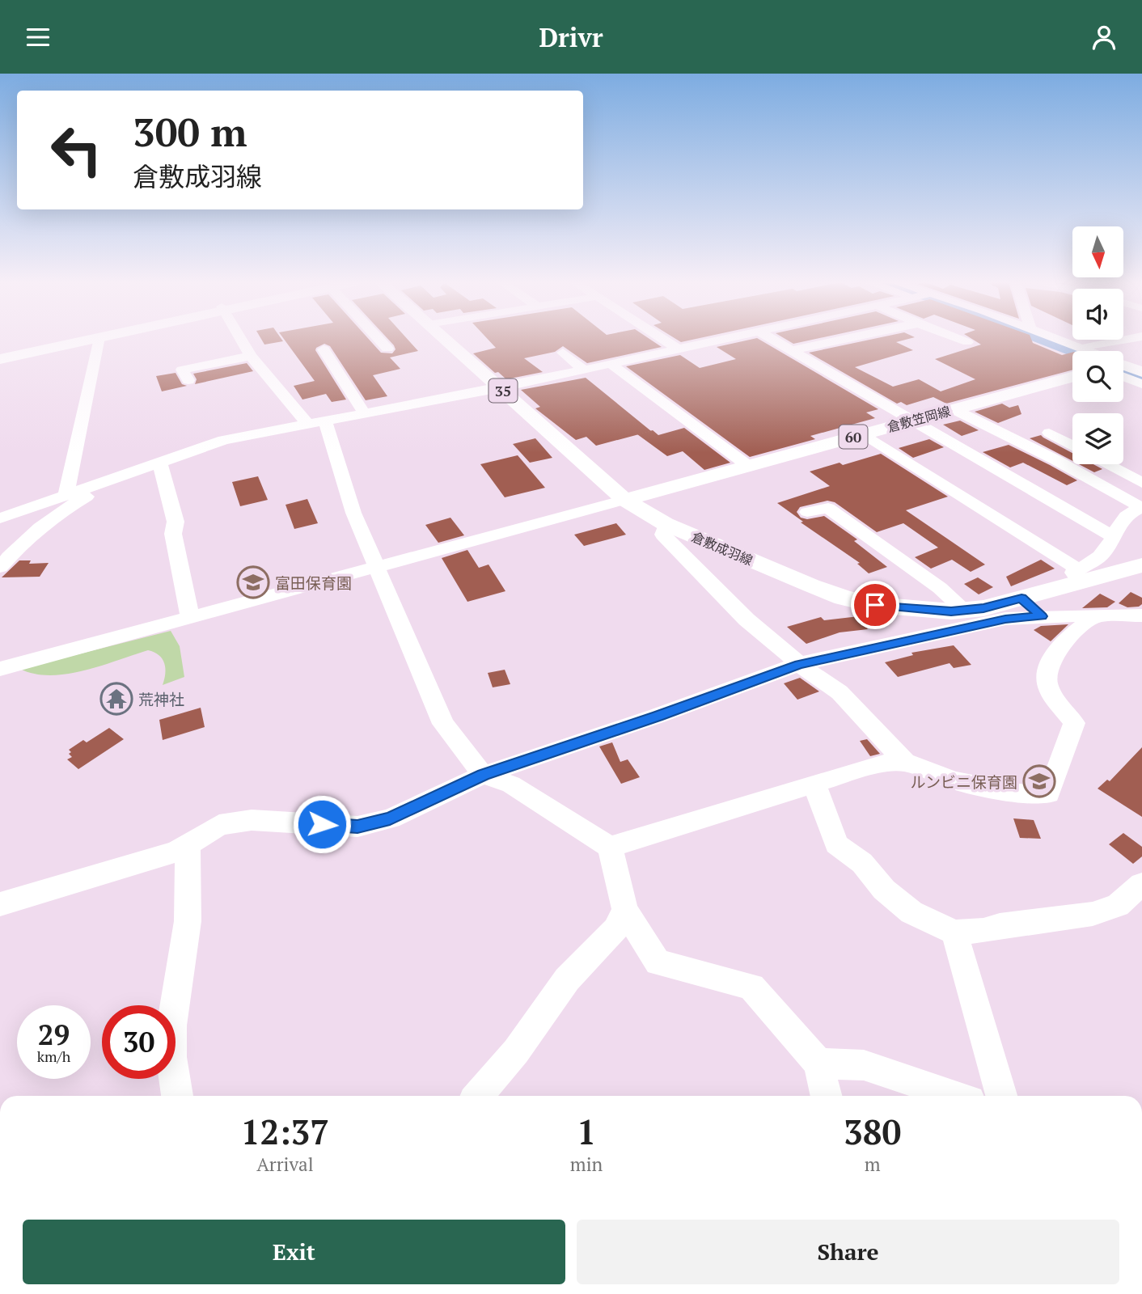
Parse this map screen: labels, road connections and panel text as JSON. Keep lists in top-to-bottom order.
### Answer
{
  "streets": {
    "main road": [
      "35",
      "倉敷笠岡線",
      "60",
      "倉敷成羽線"
    ]
  },
  "crossings": [
    ["倉敷笠岡線", "倉敷成羽線"]
  ],
  "places": {
    "school or university": ["富田保育園", "ルンビニ保育園"],
    "temple": ["荒神社"]
  },
  "north": "bottom",
  "page": {
    "header": "Drivr",
    "turn": ["300 m", "倉敷成羽線"],
    "speed": "29 km/h",
    "limit": "30",
    "eta": [
      "12:37",
      "Arrival",
      "1",
      "min",
      "380",
      "m"
    ],
    "buttons": ["Exit", "Share"]
  }
}
